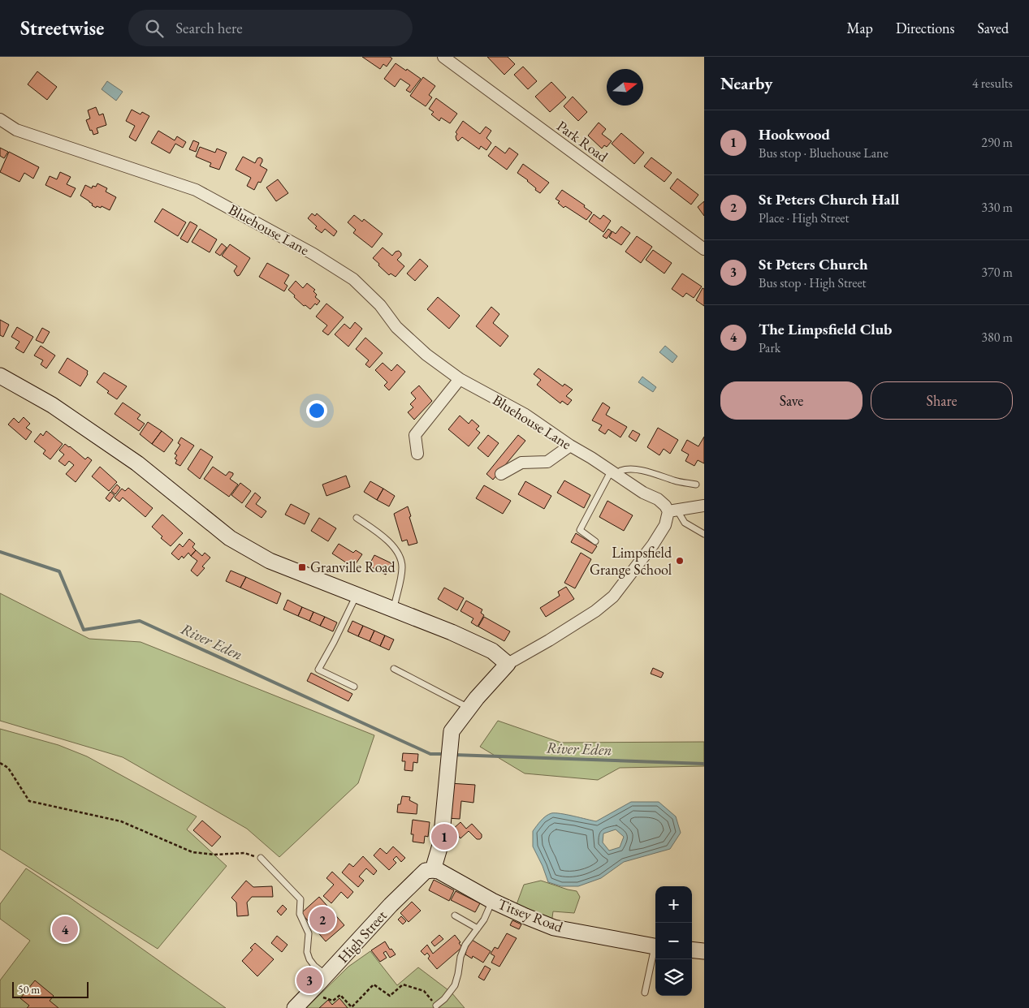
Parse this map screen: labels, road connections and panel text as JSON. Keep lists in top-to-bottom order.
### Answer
{
  "streets": {
    "street": [
      "Park Road",
      "Bluehouse Lane",
      "Titsey Road",
      "High Street"
    ]
  },
  "crossings": [
    ["Titsey Road", "High Street"]
  ],
  "water": ["River Eden"],
  "places": {
    "other": ["Limpsfield Grange School"],
    "transit": ["Granville Road"]
  },
  "scale_bar": "50 m",
  "north": "right",
  "page": {
    "header": "Streetwise",
    "search": "Search here",
    "nav": ["Map", "Directions", "Saved"],
    "heading": ["Nearby", "4 results"],
    "list": [
      {
        "mark": "1",
        "name": "Hookwood",
        "note": "Bus stop · Bluehouse Lane",
        "value": "290 m"
      },
      {
        "mark": "2",
        "name": "St Peters Church Hall",
        "note": "Place · High Street",
        "value": "330 m"
      },
      {
        "mark": "3",
        "name": "St Peters Church",
        "note": "Bus stop · High Street",
        "value": "370 m"
      },
      {
        "mark": "4",
        "name": "The Limpsfield Club",
        "note": "Park",
        "value": "380 m"
      }
    ],
    "buttons": ["Save", "Share"],
    "pins": [
      "1",
      "2",
      "4",
      "3"
    ],
    "map_buttons": ["+", "−"],
    "scale": "50 m"
  }
}
